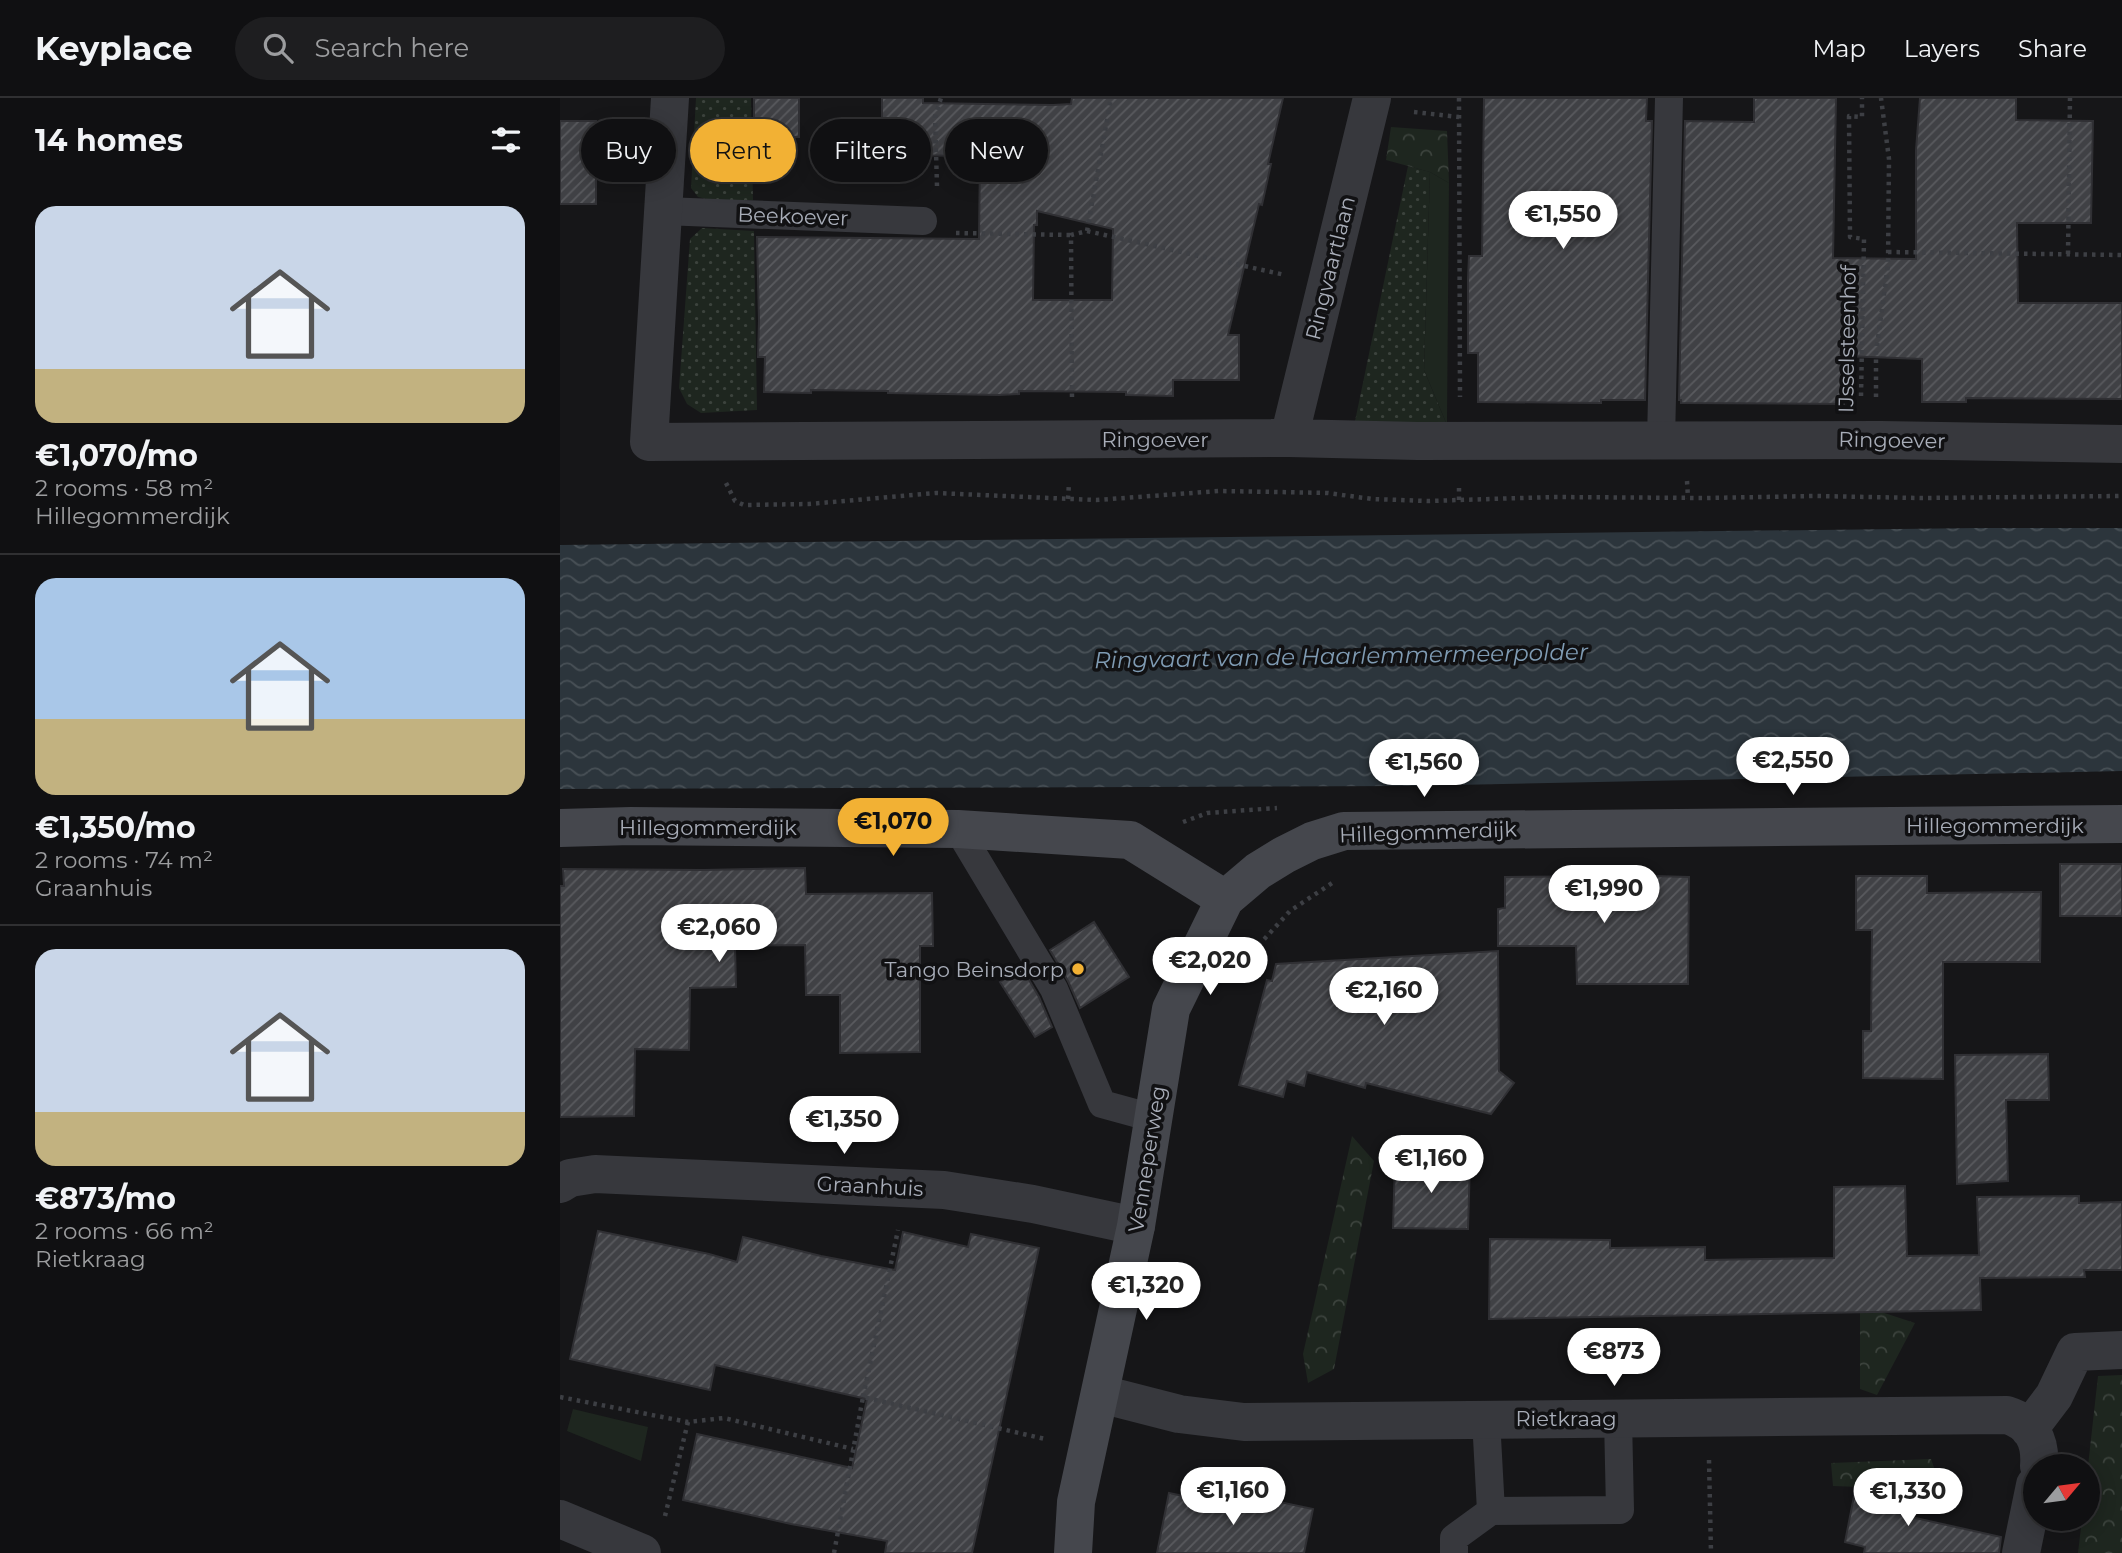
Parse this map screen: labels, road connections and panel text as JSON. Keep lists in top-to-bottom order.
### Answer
{
  "streets": {
    "street": [
      "Ringvaartlaan",
      "Ringoever",
      "Hillegommerdijk",
      "Venneperweg",
      "Graanhuis",
      "Rietkraag"
    ],
    "lane": ["Beekoever"],
    "path": ["IJsselsteenhof"]
  },
  "crossings": [
    ["Beekoever", "Ringoever"],
    ["Ringvaartlaan", "Ringoever"],
    ["IJsselsteenhof", "Ringoever"],
    ["Hillegommerdijk", "Venneperweg"],
    ["Venneperweg", "Graanhuis"],
    ["Venneperweg", "Rietkraag"]
  ],
  "water": ["Ringvaart van de Haarlemmermeerpolder"],
  "places": ["Tango Beinsdorp"],
  "north": "top right",
  "page": {
    "header": "Keyplace",
    "search": "Search here",
    "nav": ["Map", "Layers", "Share"],
    "heading": "14 homes",
    "chip": [
      "Buy",
      "Rent",
      "Filters",
      "New"
    ],
    "list": [
      {
        "name": "€1,070/mo",
        "note": "2 rooms · 58 m² · Hillegommerdijk"
      },
      {
        "name": "€1,350/mo",
        "note": "2 rooms · 74 m² · Graanhuis"
      },
      {
        "name": "€873/mo",
        "note": "2 rooms · 66 m² · Rietkraag"
      }
    ],
    "price": [
      "€1,550",
      "€2,550",
      "€1,560",
      "€1,070",
      "€1,990",
      "€2,060",
      "€2,020",
      "€2,160",
      "€1,350",
      "€1,160",
      "€1,320",
      "€873",
      "€1,160",
      "€1,330"
    ]
  }
}
